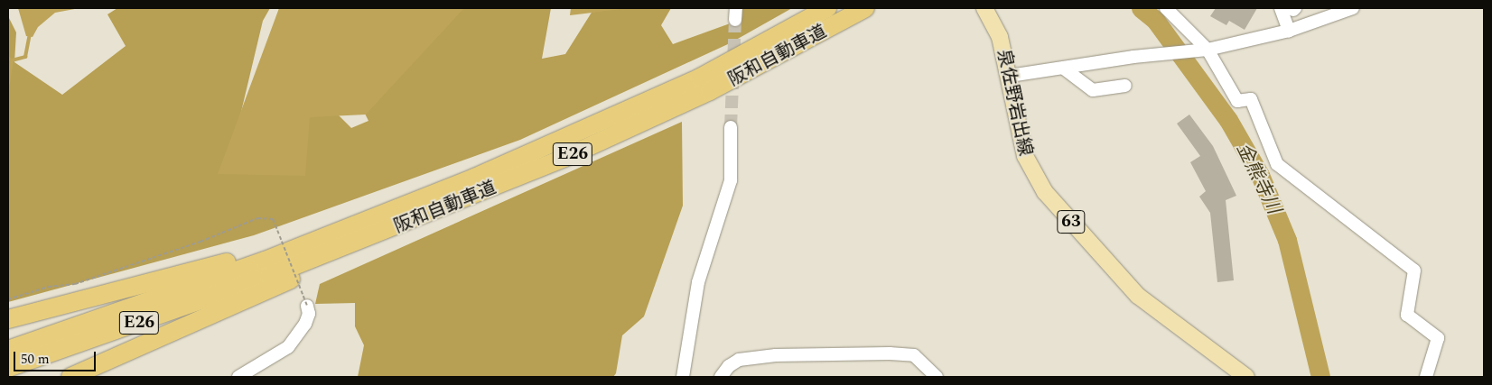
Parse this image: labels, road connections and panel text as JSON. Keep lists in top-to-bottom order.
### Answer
{
  "streets": {
    "highway": ["阪和自動車道", "E26"],
    "main road": ["泉佐野岩出線", "63"]
  },
  "water": ["金熊寺川"],
  "scale_bar": "50 m"
}
